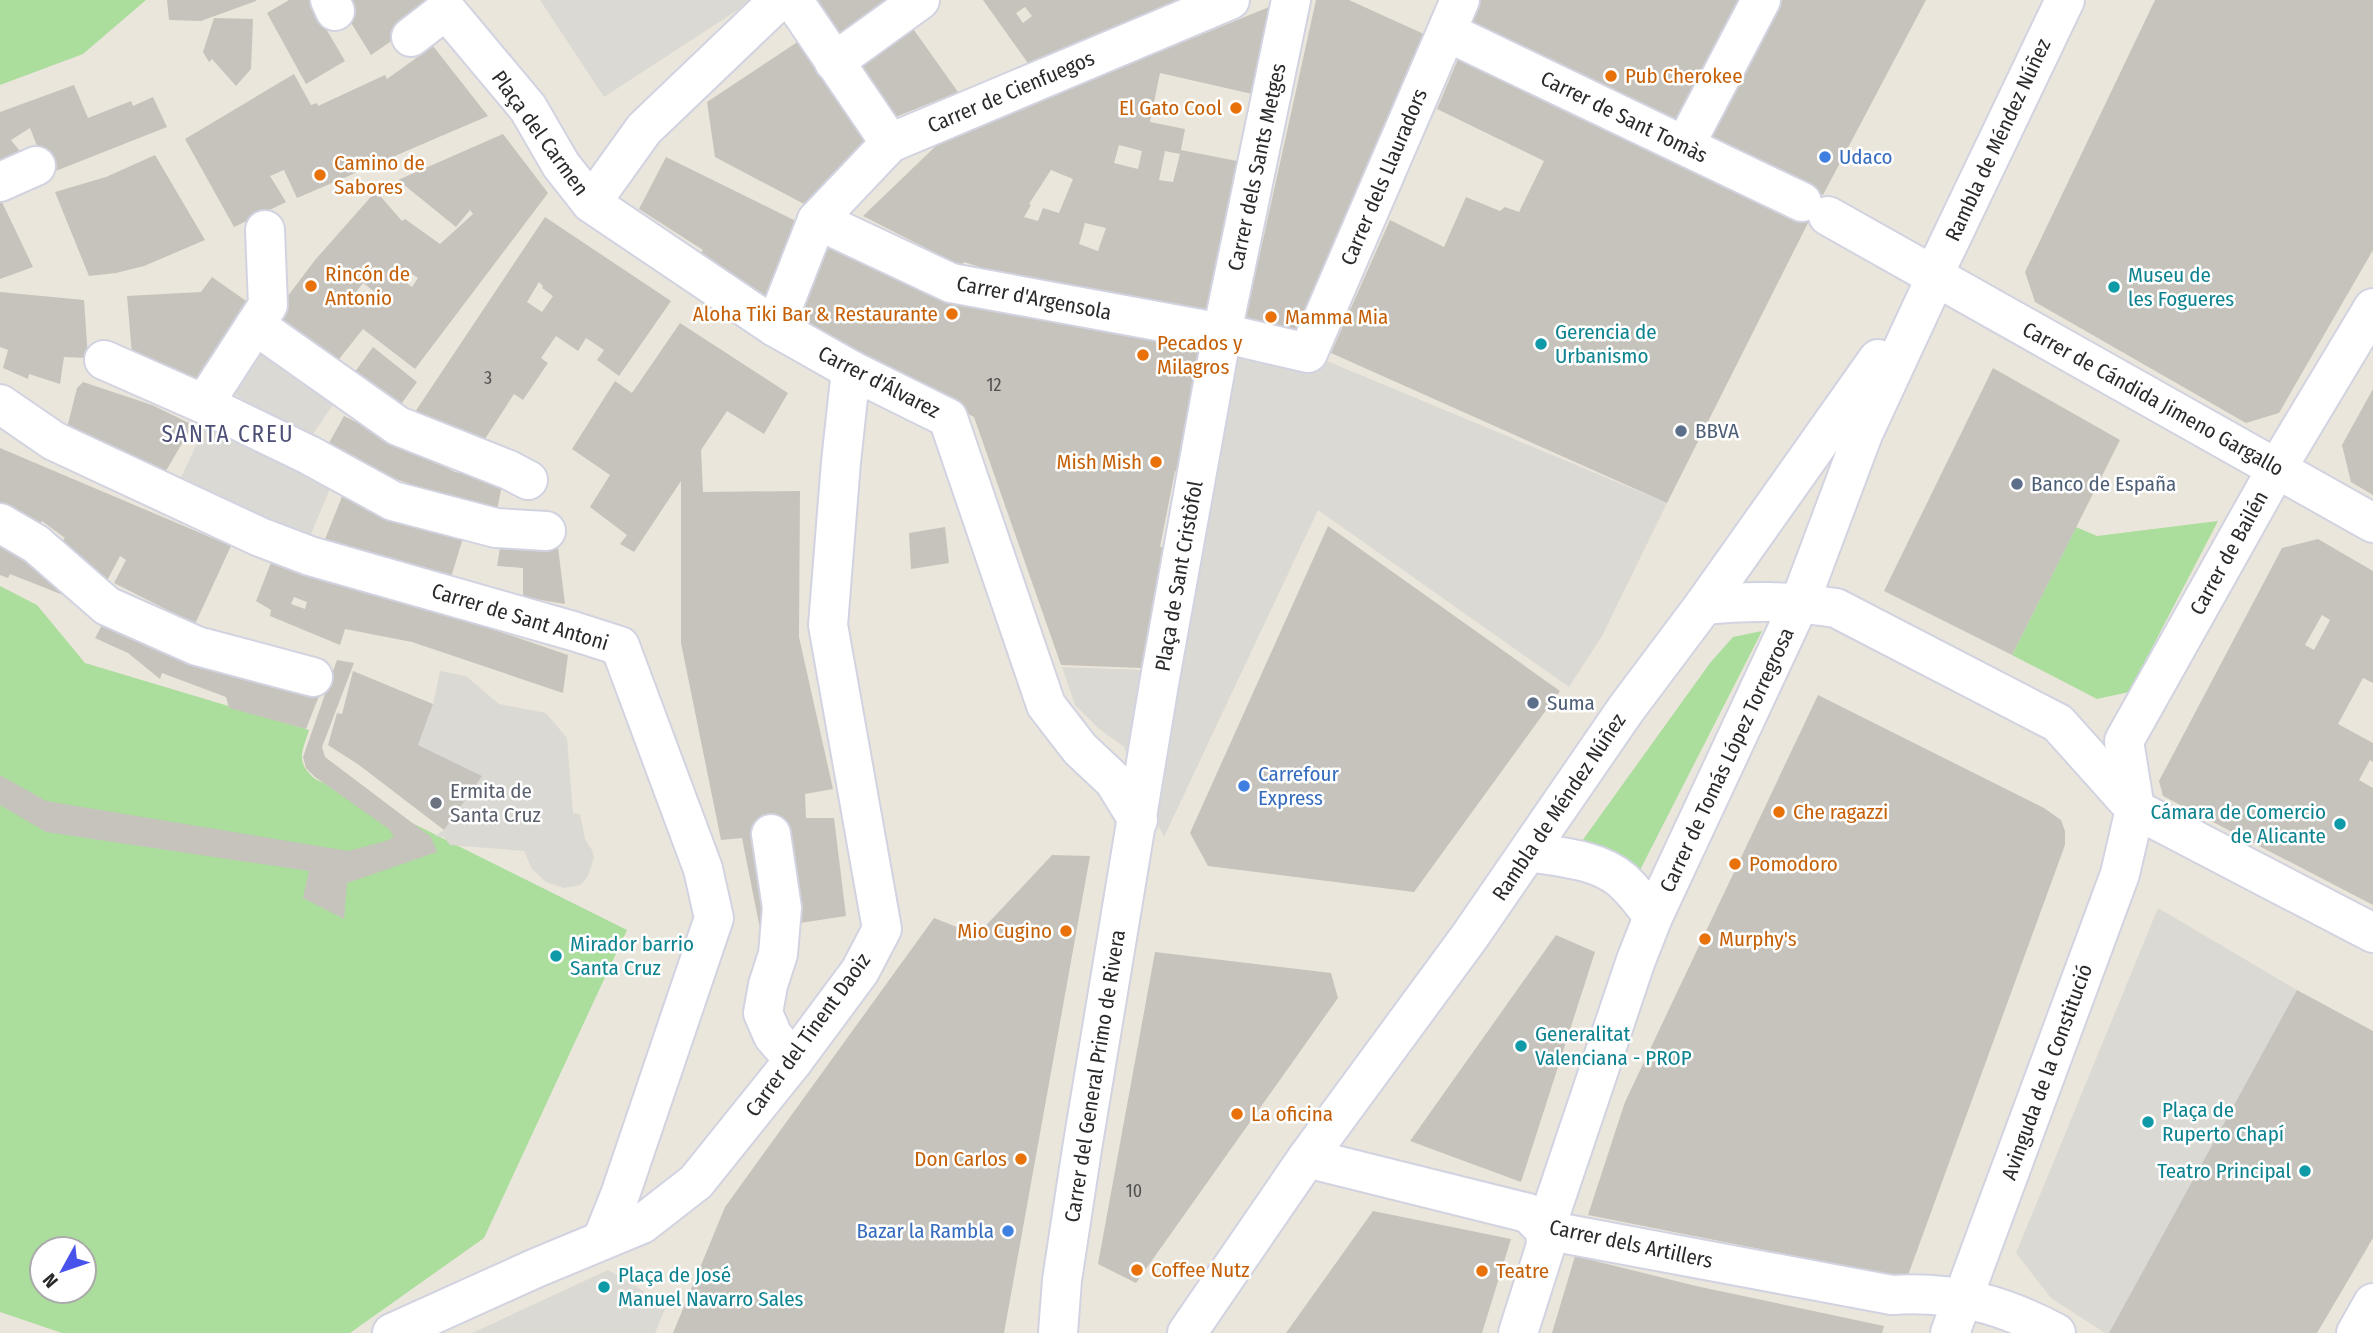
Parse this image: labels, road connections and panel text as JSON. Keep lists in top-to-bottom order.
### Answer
{
  "streets": {
    "street": [
      "Carrer de Cienfuegos",
      "Carrer de Sant Tomàs",
      "Plaça del Carmen",
      "Rambla de Méndez Núñez",
      "Carrer dels Sants Metges",
      "Carrer dels Llauradors",
      "Carrer d'Argensola",
      "Carrer d'Álvarez",
      "Carrer de Cándida Jimeno Gargallo",
      "Carrer de Bailén",
      "Plaça de Sant Cristòfol",
      "Carrer de Sant Antoni",
      "Carrer de Tomás López Torregrosa",
      "Carrer del Tinent Daoiz",
      "Avinguda de la Constitució",
      "Carrer del General Primo de Rivera",
      "Carrer dels Artillers"
    ]
  },
  "crossings": [
    ["Carrer de Cienfuegos", "Carrer d'Argensola"],
    ["Carrer de Sant Tomàs", "Rambla de Méndez Núñez"],
    ["Carrer de Sant Tomàs", "Carrer dels Llauradors"],
    ["Carrer de Sant Tomàs", "Carrer de Cándida Jimeno Gargallo"],
    ["Plaça del Carmen", "Carrer d'Álvarez"],
    ["Rambla de Méndez Núñez", "Carrer de Cándida Jimeno Gargallo"],
    ["Rambla de Méndez Núñez", "Carrer de Tomás López Torregrosa"],
    ["Rambla de Méndez Núñez", "Carrer dels Artillers"],
    ["Carrer dels Sants Metges", "Carrer d'Argensola"],
    ["Carrer dels Sants Metges", "Plaça de Sant Cristòfol"],
    ["Carrer dels Llauradors", "Carrer d'Argensola"],
    ["Carrer d'Argensola", "Plaça de Sant Cristòfol"],
    ["Carrer d'Álvarez", "Plaça de Sant Cristòfol"],
    ["Carrer d'Álvarez", "Carrer del Tinent Daoiz"],
    ["Carrer d'Álvarez", "Carrer del General Primo de Rivera"],
    ["Carrer de Cándida Jimeno Gargallo", "Carrer de Bailén"],
    ["Carrer de Bailén", "Avinguda de la Constitució"],
    ["Plaça de Sant Cristòfol", "Carrer del General Primo de Rivera"],
    ["Carrer de Sant Antoni", "Carrer del Tinent Daoiz"],
    ["Carrer de Tomás López Torregrosa", "Carrer dels Artillers"],
    ["Avinguda de la Constitució", "Carrer dels Artillers"]
  ],
  "districts": ["SANTA CREU"],
  "places": [
    "Pub Cherokee",
    "El Gato Cool",
    "Udaco",
    "Camino de Sabores",
    "Rincón de Antonio",
    "Museu de les Fogueres",
    "Aloha Tiki Bar & Restaurante",
    "Mamma Mia",
    "Gerencia de Urbanismo",
    "Pecados y Milagros",
    "BBVA",
    "Mish Mish",
    "Banco de España",
    "Suma",
    "Carrefour Express",
    "Ermita de Santa Cruz",
    "Che ragazzi",
    "Cámara de Comercio de Alicante",
    "Pomodoro",
    "Mio Cugino",
    "Murphy's",
    "Mirador barrio Santa Cruz",
    "Generalitat Valenciana - PROP",
    "La oficina",
    "Plaça de Ruperto Chapí",
    "Don Carlos",
    "Teatro Principal",
    "Bazar la Rambla",
    "Coffee Nutz",
    "Teatre",
    "Plaça de José Manuel Navarro Sales"
  ],
  "house_numbers": ["3", "12", "10"],
  "north": "bottom left"
}
